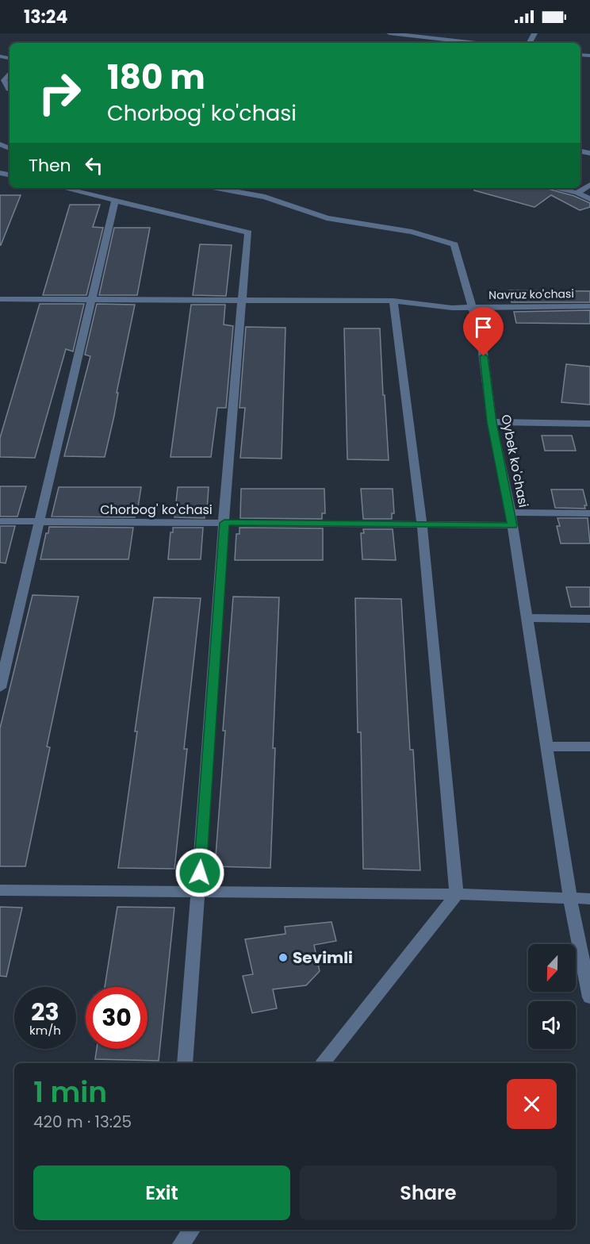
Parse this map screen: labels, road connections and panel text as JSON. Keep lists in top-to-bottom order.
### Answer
{
  "streets": {
    "street": ["Navruz ko'chasi", "Oybek ko'chasi", "Chorbog' ko'chasi"]
  },
  "crossings": [
    ["Navruz ko'chasi", "Oybek ko'chasi"],
    ["Oybek ko'chasi", "Chorbog' ko'chasi"]
  ],
  "places": ["Sevimli"],
  "north": "bottom",
  "page": {
    "status": "13:24",
    "turn": ["180 m", "Chorbog' ko'chasi"],
    "then": "Then",
    "speed": "23 km/h",
    "limit": "30",
    "heading": ["1 min", "420 m · 13:25"],
    "buttons": ["Exit", "Share"]
  }
}
